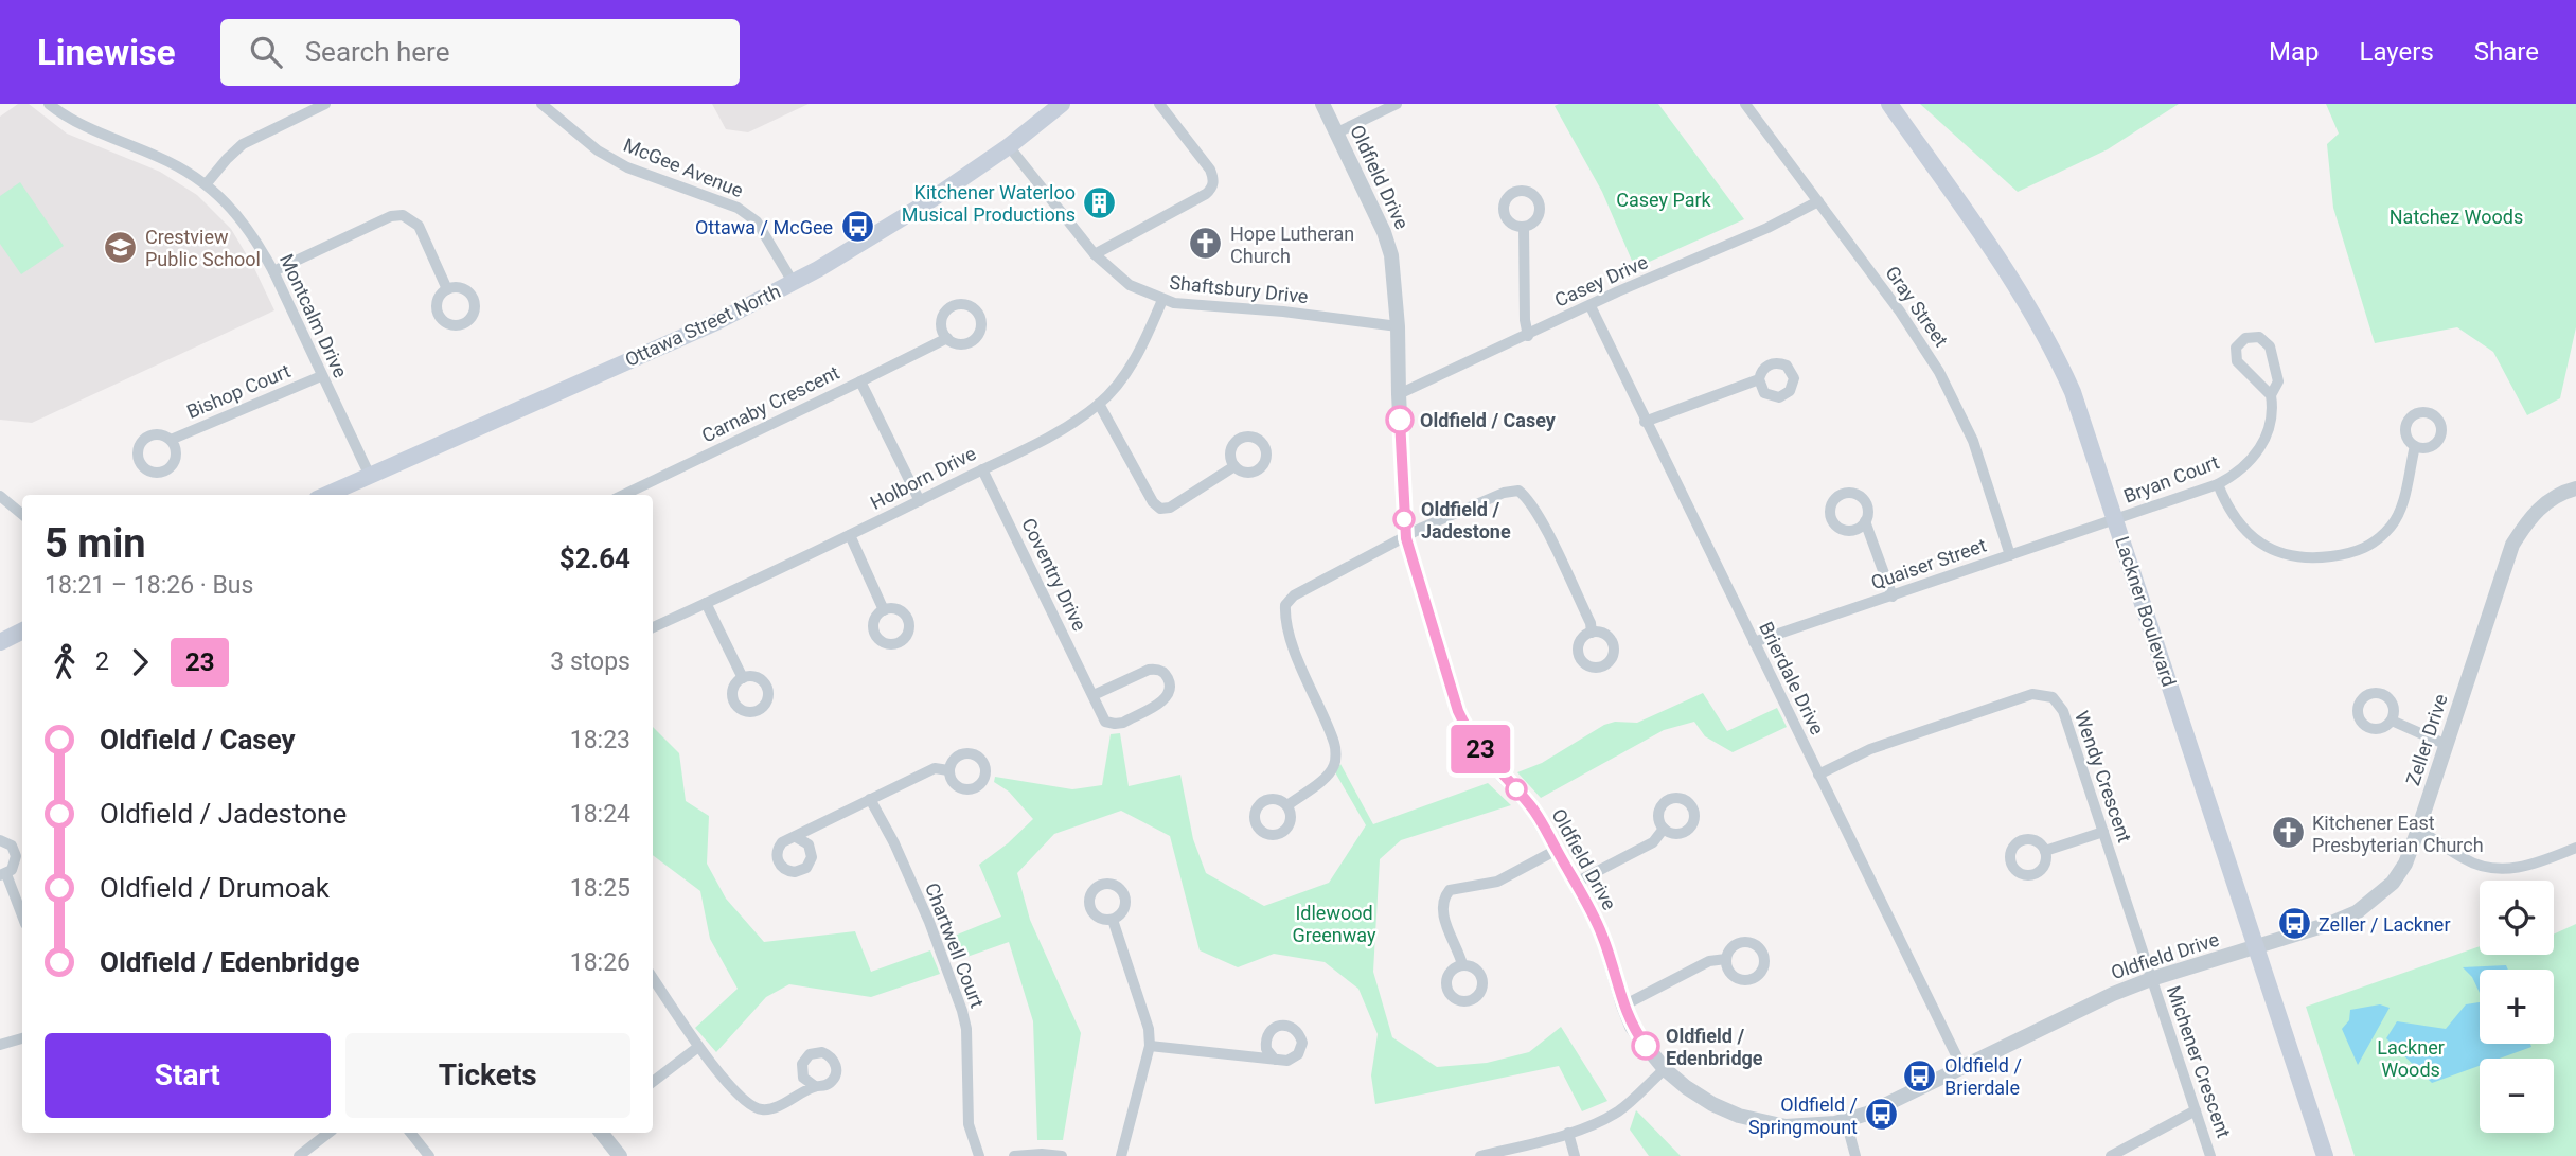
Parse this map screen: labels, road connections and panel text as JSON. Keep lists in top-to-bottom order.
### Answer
{
  "streets": {
    "main road": ["Ottawa Street North", "Lackner Boulevard"],
    "street": [
      "McGee Avenue",
      "Oldfield Drive",
      "Casey Drive",
      "Shaftsbury Drive",
      "Gray Street",
      "Montcalm Drive",
      "Bishop Court",
      "Carnaby Crescent",
      "Holborn Drive",
      "Bryan Court",
      "Quaiser Street",
      "Coventry Drive",
      "Brierdale Drive",
      "Zeller Drive",
      "Wendy Crescent",
      "Chartwell Court",
      "Michener Crescent"
    ]
  },
  "crossings": [
    ["McGee Avenue", "Ottawa Street North"],
    ["Oldfield Drive", "Casey Drive"],
    ["Oldfield Drive", "Shaftsbury Drive"],
    ["Oldfield Drive", "Lackner Boulevard"],
    ["Oldfield Drive", "Brierdale Drive"],
    ["Oldfield Drive", "Zeller Drive"],
    ["Oldfield Drive", "Wendy Crescent"],
    ["Oldfield Drive", "Michener Crescent"],
    ["Casey Drive", "Gray Street"],
    ["Casey Drive", "Brierdale Drive"],
    ["Shaftsbury Drive", "Ottawa Street North"],
    ["Shaftsbury Drive", "Holborn Drive"],
    ["Gray Street", "Quaiser Street"],
    ["Montcalm Drive", "Ottawa Street North"],
    ["Montcalm Drive", "Bishop Court"],
    ["Carnaby Crescent", "Holborn Drive"],
    ["Holborn Drive", "Coventry Drive"],
    ["Bryan Court", "Quaiser Street"],
    ["Bryan Court", "Lackner Boulevard"],
    ["Quaiser Street", "Lackner Boulevard"],
    ["Quaiser Street", "Brierdale Drive"],
    ["Lackner Boulevard", "Zeller Drive"],
    ["Brierdale Drive", "Wendy Crescent"],
    ["Wendy Crescent", "Michener Crescent"]
  ],
  "parks": [
    "Casey Park",
    "Natchez Woods",
    "Idlewood Greenway",
    "Lackner Woods"
  ],
  "places": {
    "building": ["Kitchener Waterloo Musical Productions"],
    "bus stop": [
      "Ottawa / McGee",
      "Zeller / Lackner",
      "Oldfield / Brierdale",
      "Oldfield / Springmount"
    ],
    "church": ["Hope Lutheran Church", "Kitchener East Presbyterian Church"],
    "school or university": ["Crestview Public School"],
    "other": ["Oldfield / Casey", "Oldfield / Jadestone", "Oldfield / Edenbridge"]
  },
  "lines": ["bus line 23"],
  "page": {
    "header": "Linewise",
    "search": "Search here",
    "nav": ["Map", "Layers", "Share"],
    "on_map": "23",
    "heading": ["5 min", "18:21 – 18:26 · Bus", "$2.64"],
    "legs": ["2", "23", "3 stops"],
    "list": [
      {
        "name": "Oldfield / Casey",
        "value": "18:23"
      },
      {
        "name": "Oldfield / Jadestone",
        "value": "18:24"
      },
      {
        "name": "Oldfield / Drumoak",
        "value": "18:25"
      },
      {
        "name": "Oldfield / Edenbridge",
        "value": "18:26"
      }
    ],
    "map_buttons": ["+", "−"],
    "buttons": ["Start", "Tickets"]
  }
}
